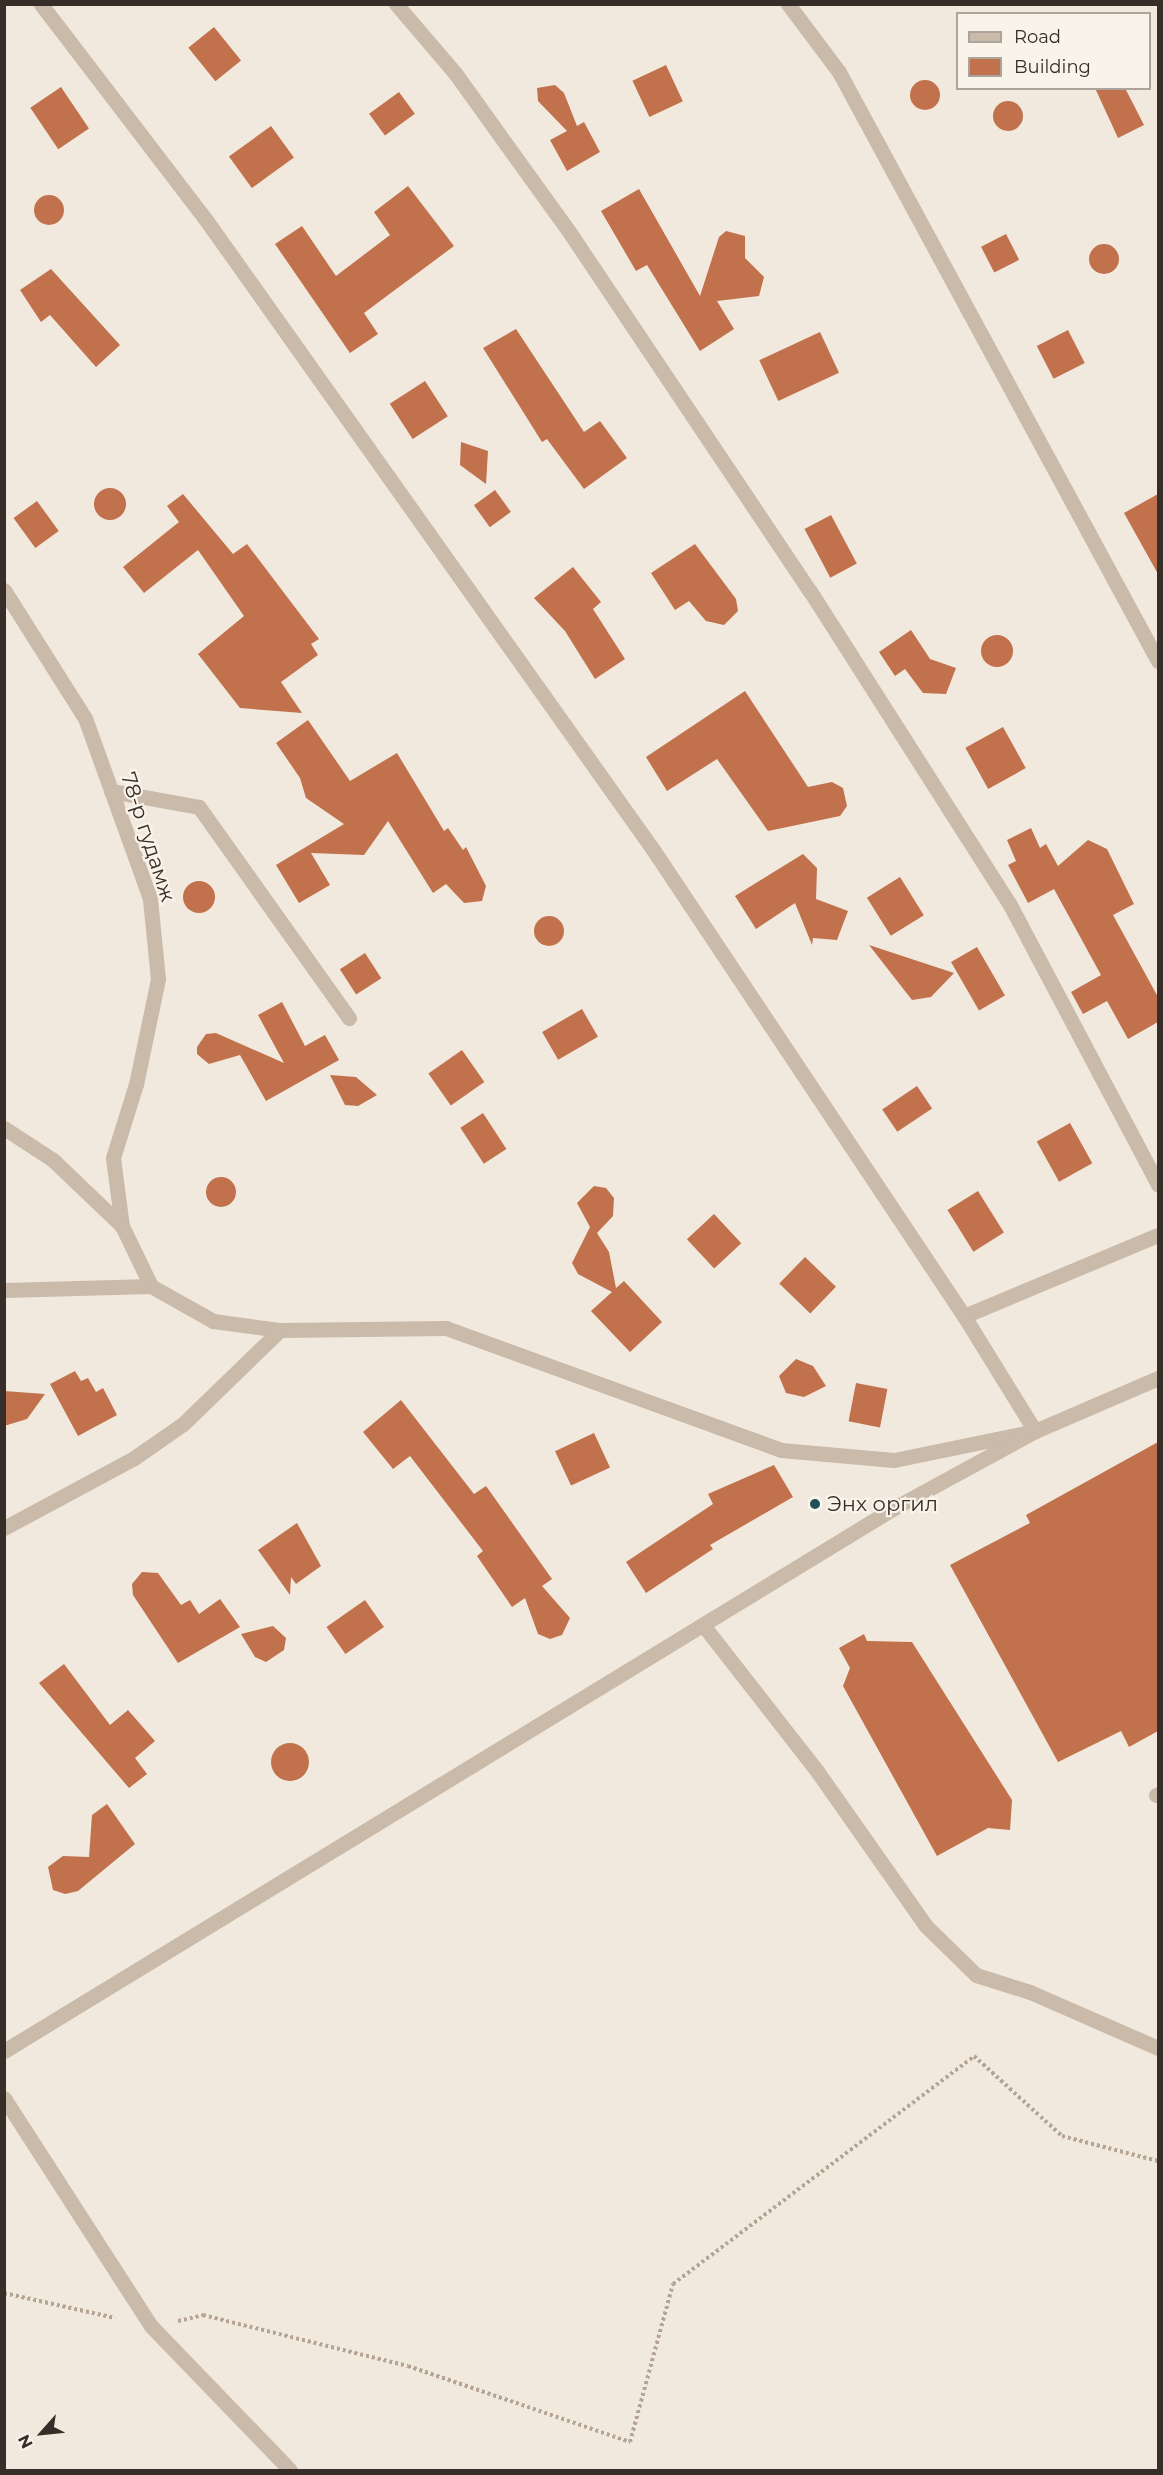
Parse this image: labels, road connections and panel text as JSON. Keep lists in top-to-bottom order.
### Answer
{
  "streets": {
    "street": ["78-р гудамж"]
  },
  "places": ["Энх оргил"],
  "legend": ["Road", "Building"],
  "north": "bottom left"
}
